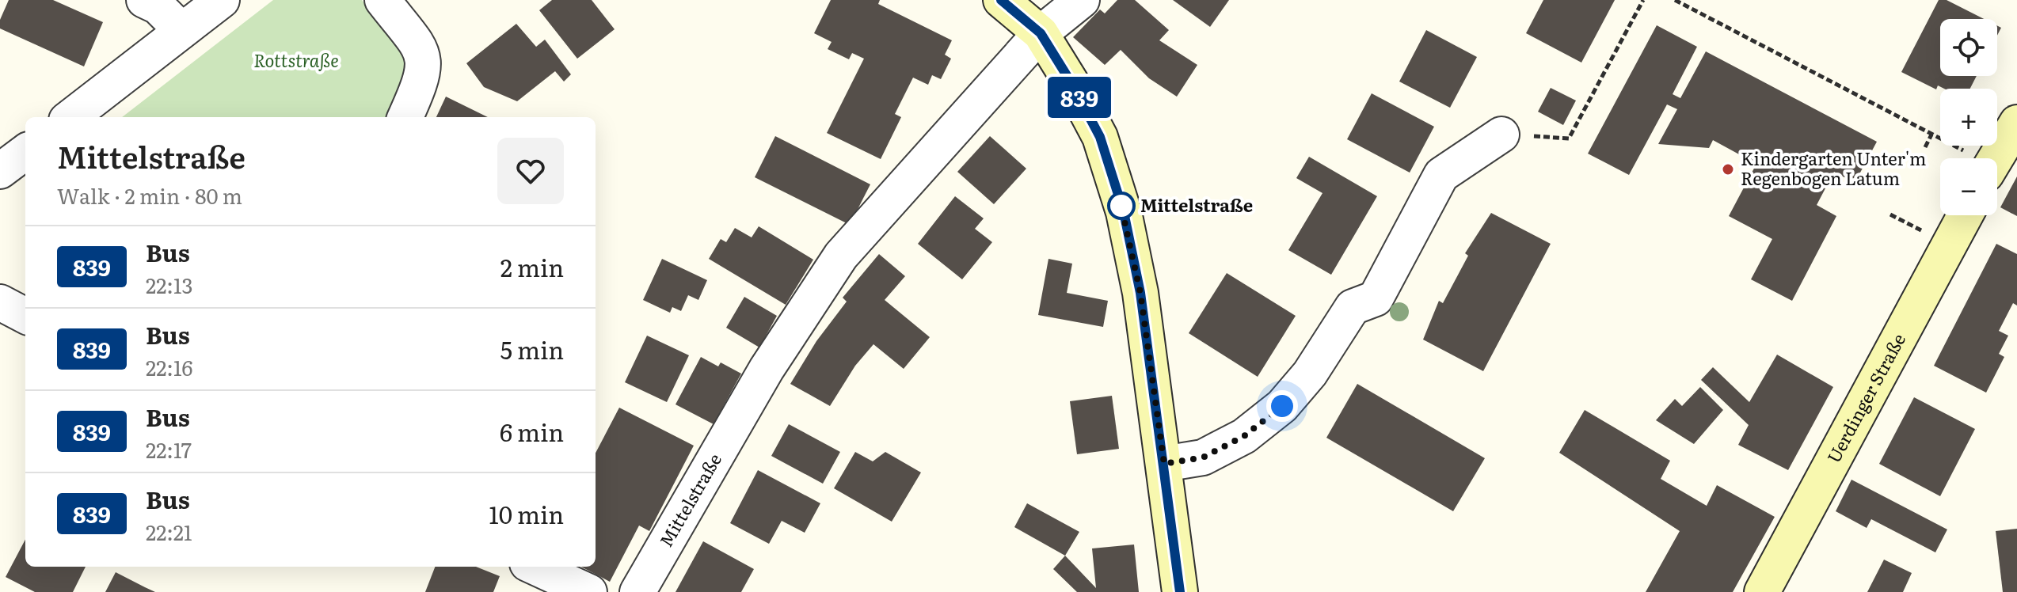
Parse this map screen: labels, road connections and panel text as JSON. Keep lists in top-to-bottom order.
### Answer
{
  "streets": {
    "street": ["Uerdinger Straße", "Mittelstraße"]
  },
  "parks": ["Rottstraße"],
  "places": ["Kindergarten Unter'm Regenbogen Latum", "Mittelstraße"],
  "lines": ["bus line 839"],
  "page": {
    "on_map": "839",
    "map_buttons": ["+", "−"],
    "heading": ["Mittelstraße", "Walk · 2 min · 80 m"],
    "list": [
      {
        "mark": "839",
        "name": "Bus",
        "note": "22:13",
        "value": "2 min"
      },
      {
        "mark": "839",
        "name": "Bus",
        "note": "22:16",
        "value": "5 min"
      },
      {
        "mark": "839",
        "name": "Bus",
        "note": "22:17",
        "value": "6 min"
      },
      {
        "mark": "839",
        "name": "Bus",
        "note": "22:21",
        "value": "10 min"
      }
    ]
  }
}
